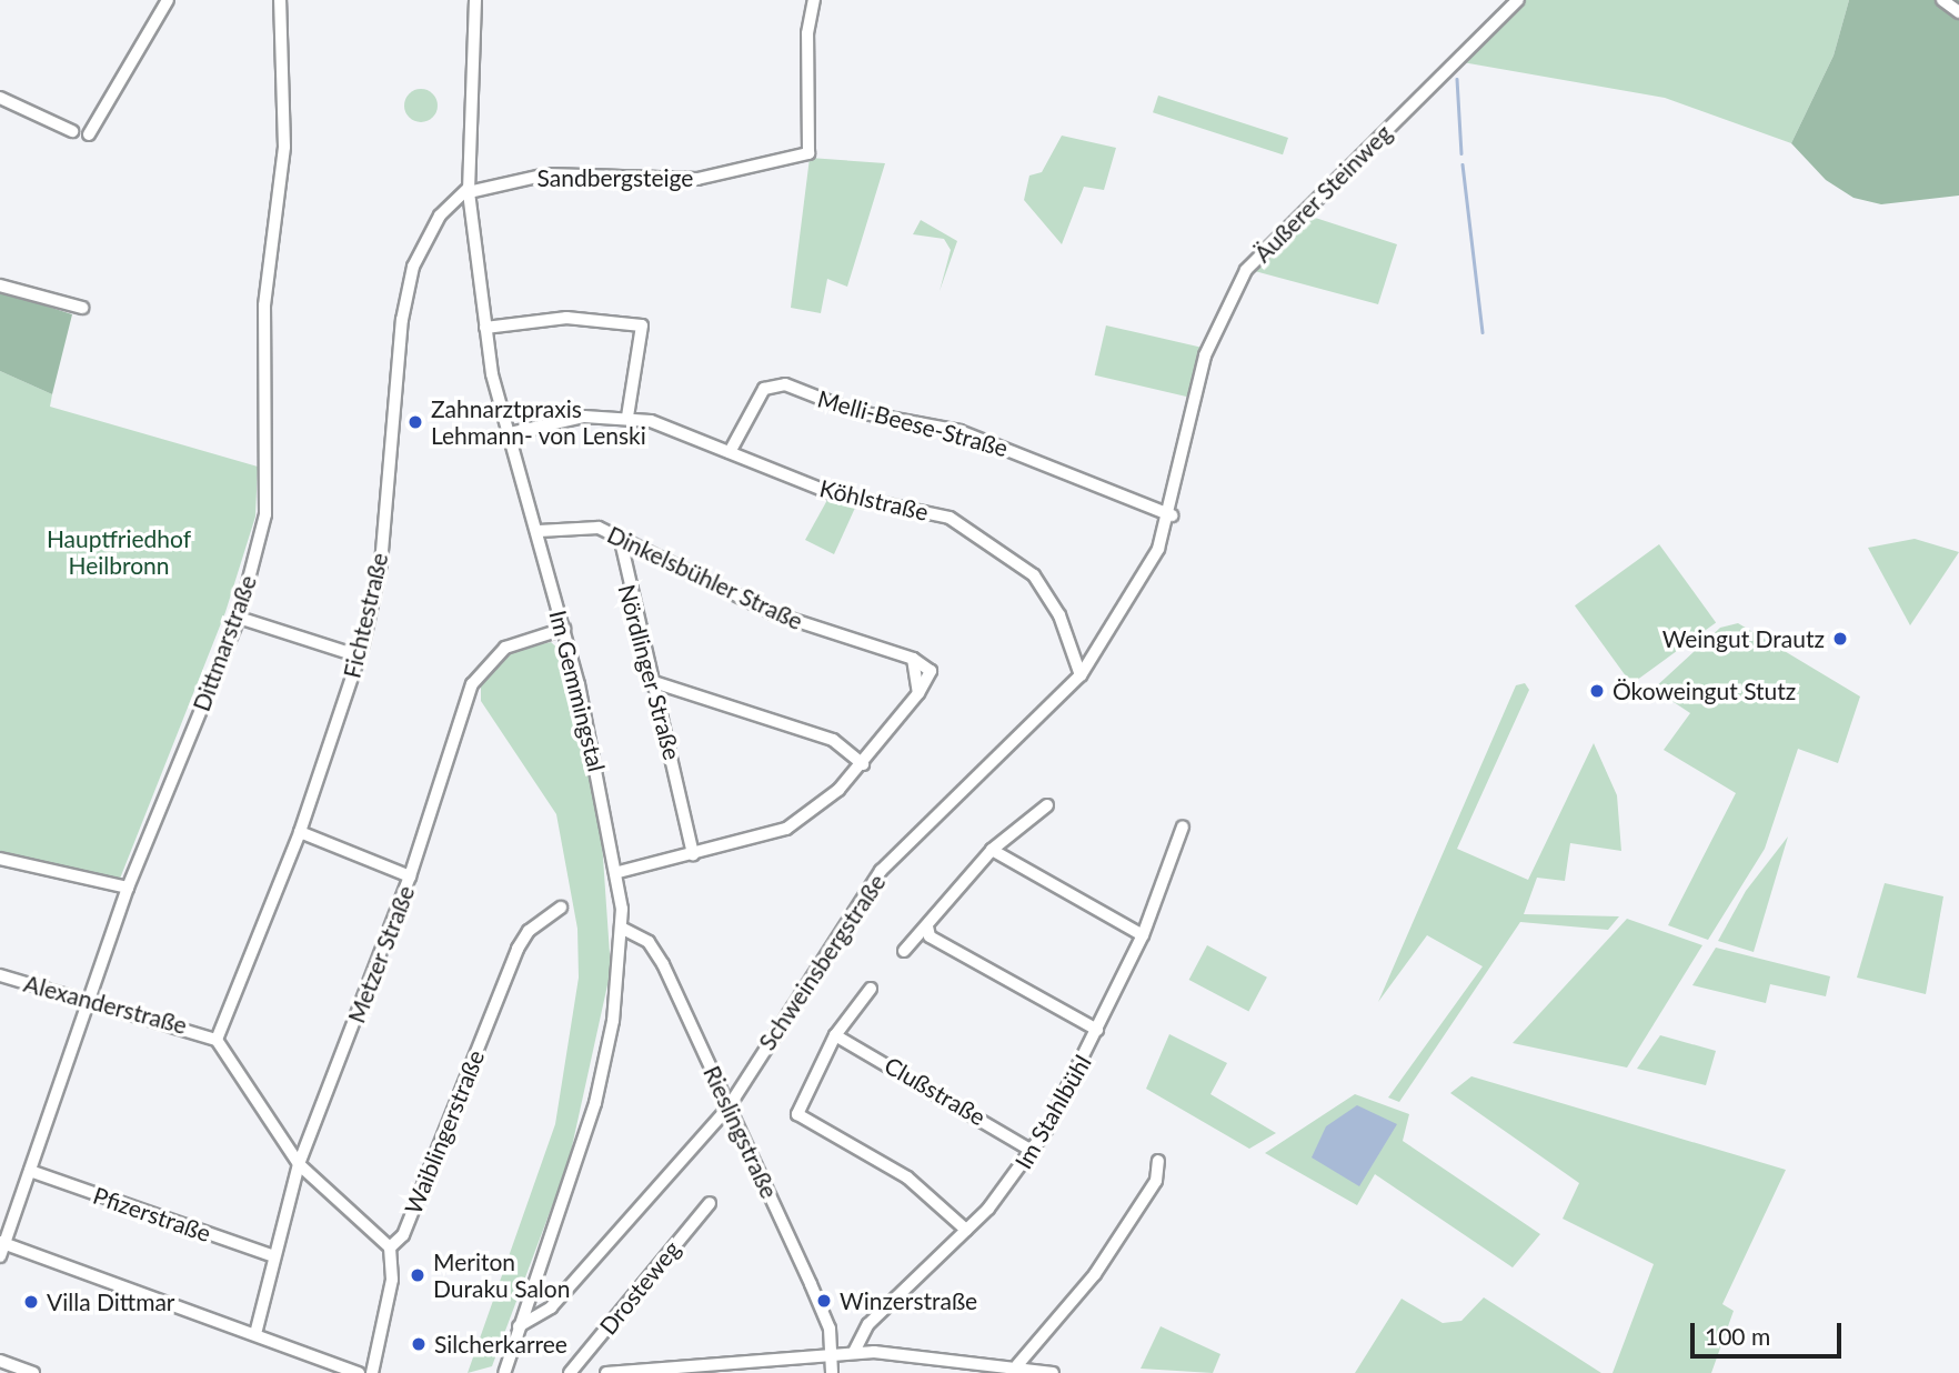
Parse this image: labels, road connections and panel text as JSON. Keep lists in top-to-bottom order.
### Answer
{
  "streets": {
    "street": [
      "Sandbergsteige",
      "Äußerer Steinweg",
      "Melli-Beese-Straße",
      "Köhlstraße",
      "Dinkelsbühler Straße",
      "Fichtestraße",
      "Dittmarstraße",
      "Nördlinger Straße",
      "Im Gemmingstal",
      "Metzer Straße",
      "Schweinsbergstraße",
      "Alexanderstraße",
      "Clußstraße",
      "Im Stahlbühl",
      "Waiblingerstraße",
      "Rieslingstraße",
      "Pfizerstraße",
      "Drosteweg"
    ]
  },
  "crossings": [
    ["Sandbergsteige", "Fichtestraße"],
    ["Sandbergsteige", "Im Gemmingstal"],
    ["Äußerer Steinweg", "Melli-Beese-Straße"],
    ["Äußerer Steinweg", "Schweinsbergstraße"],
    ["Melli-Beese-Straße", "Köhlstraße"],
    ["Melli-Beese-Straße", "Schweinsbergstraße"],
    ["Köhlstraße", "Im Gemmingstal"],
    ["Köhlstraße", "Schweinsbergstraße"],
    ["Dinkelsbühler Straße", "Nördlinger Straße"],
    ["Dinkelsbühler Straße", "Im Gemmingstal"],
    ["Fichtestraße", "Im Gemmingstal"],
    ["Fichtestraße", "Alexanderstraße"],
    ["Dittmarstraße", "Alexanderstraße"],
    ["Dittmarstraße", "Pfizerstraße"],
    ["Im Gemmingstal", "Metzer Straße"],
    ["Im Gemmingstal", "Schweinsbergstraße"],
    ["Im Gemmingstal", "Rieslingstraße"],
    ["Metzer Straße", "Alexanderstraße"],
    ["Metzer Straße", "Pfizerstraße"],
    ["Schweinsbergstraße", "Rieslingstraße"],
    ["Alexanderstraße", "Waiblingerstraße"],
    ["Clußstraße", "Im Stahlbühl"]
  ],
  "parks": ["Hauptfriedhof Heilbronn"],
  "places": [
    "Zahnarztpraxis Lehmann- von Lenski",
    "Weingut Drautz",
    "Ökoweingut Stutz",
    "Meriton Duraku Salon",
    "Winzerstraße",
    "Villa Dittmar",
    "Silcherkarree"
  ],
  "scale_bar": "100 m"
}
